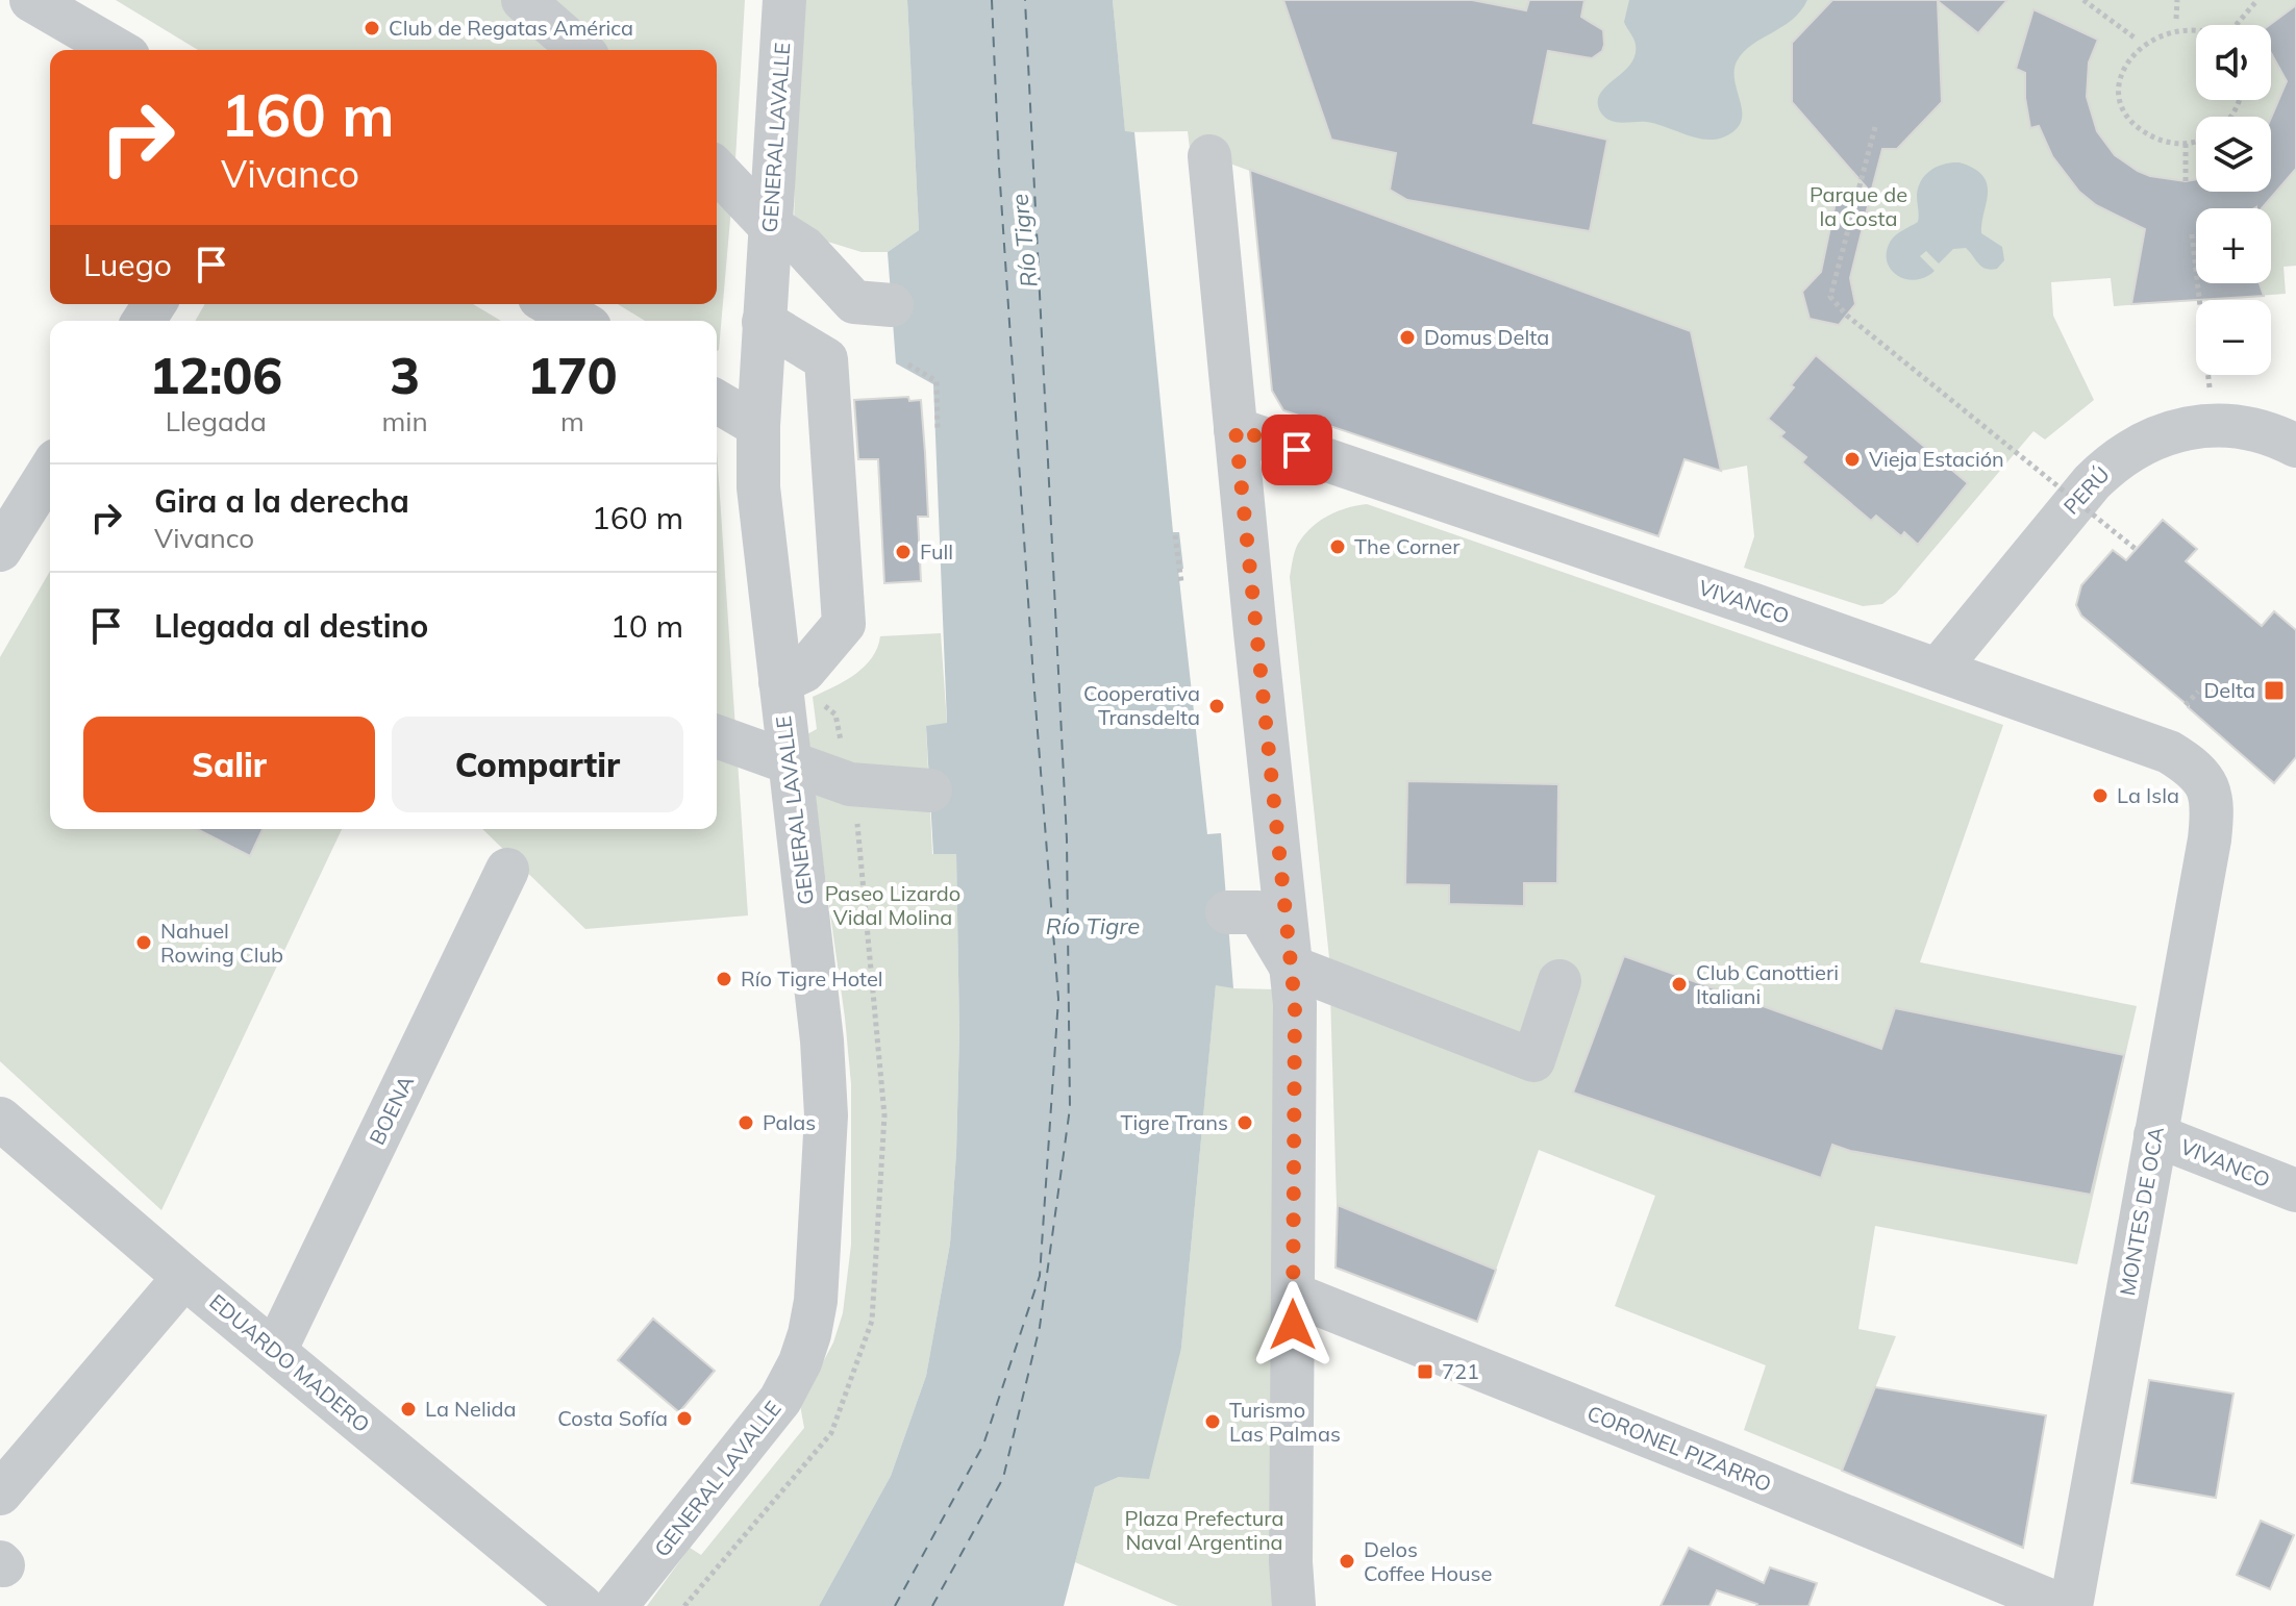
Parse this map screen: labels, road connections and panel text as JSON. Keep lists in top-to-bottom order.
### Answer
{
  "streets": {
    "street": [
      "GENERAL LAVALLE",
      "PERÚ",
      "VIVANCO",
      "BOENA",
      "MONTES DE OCA",
      "EDUARDO MADERO",
      "CORONEL PIZARRO"
    ]
  },
  "crossings": [
    ["PERÚ", "VIVANCO"],
    ["VIVANCO", "MONTES DE OCA"],
    ["BOENA", "EDUARDO MADERO"]
  ],
  "water": ["Río Tigre"],
  "parks": ["Parque de la Costa", "Paseo Lizardo Vidal Molina", "Plaza Prefectura Naval Argentina"],
  "places": {
    "other": [
      "Club de Regatas América",
      "Domus Delta",
      "Vieja Estación",
      "The Corner",
      "Full",
      "Cooperativa Transdelta",
      "La Isla",
      "Nahuel Rowing Club",
      "Río Tigre Hotel",
      "Club Canottieri Italiani",
      "Palas",
      "Tigre Trans",
      "La Nelida",
      "Costa Sofía",
      "Turismo Las Palmas",
      "Delos Coffee House"
    ],
    "transit": ["Delta", "721"]
  },
  "page": {
    "map_buttons": ["+", "−"],
    "turn": ["160 m", "Vivanco"],
    "then": "Luego",
    "eta": [
      "12:06",
      "Llegada",
      "3",
      "min",
      "170",
      "m"
    ],
    "list": [
      {
        "name": "Gira a la derecha",
        "note": "Vivanco",
        "value": "160 m"
      },
      {
        "name": "Llegada al destino",
        "value": "10 m"
      }
    ],
    "buttons": ["Salir", "Compartir"]
  }
}
